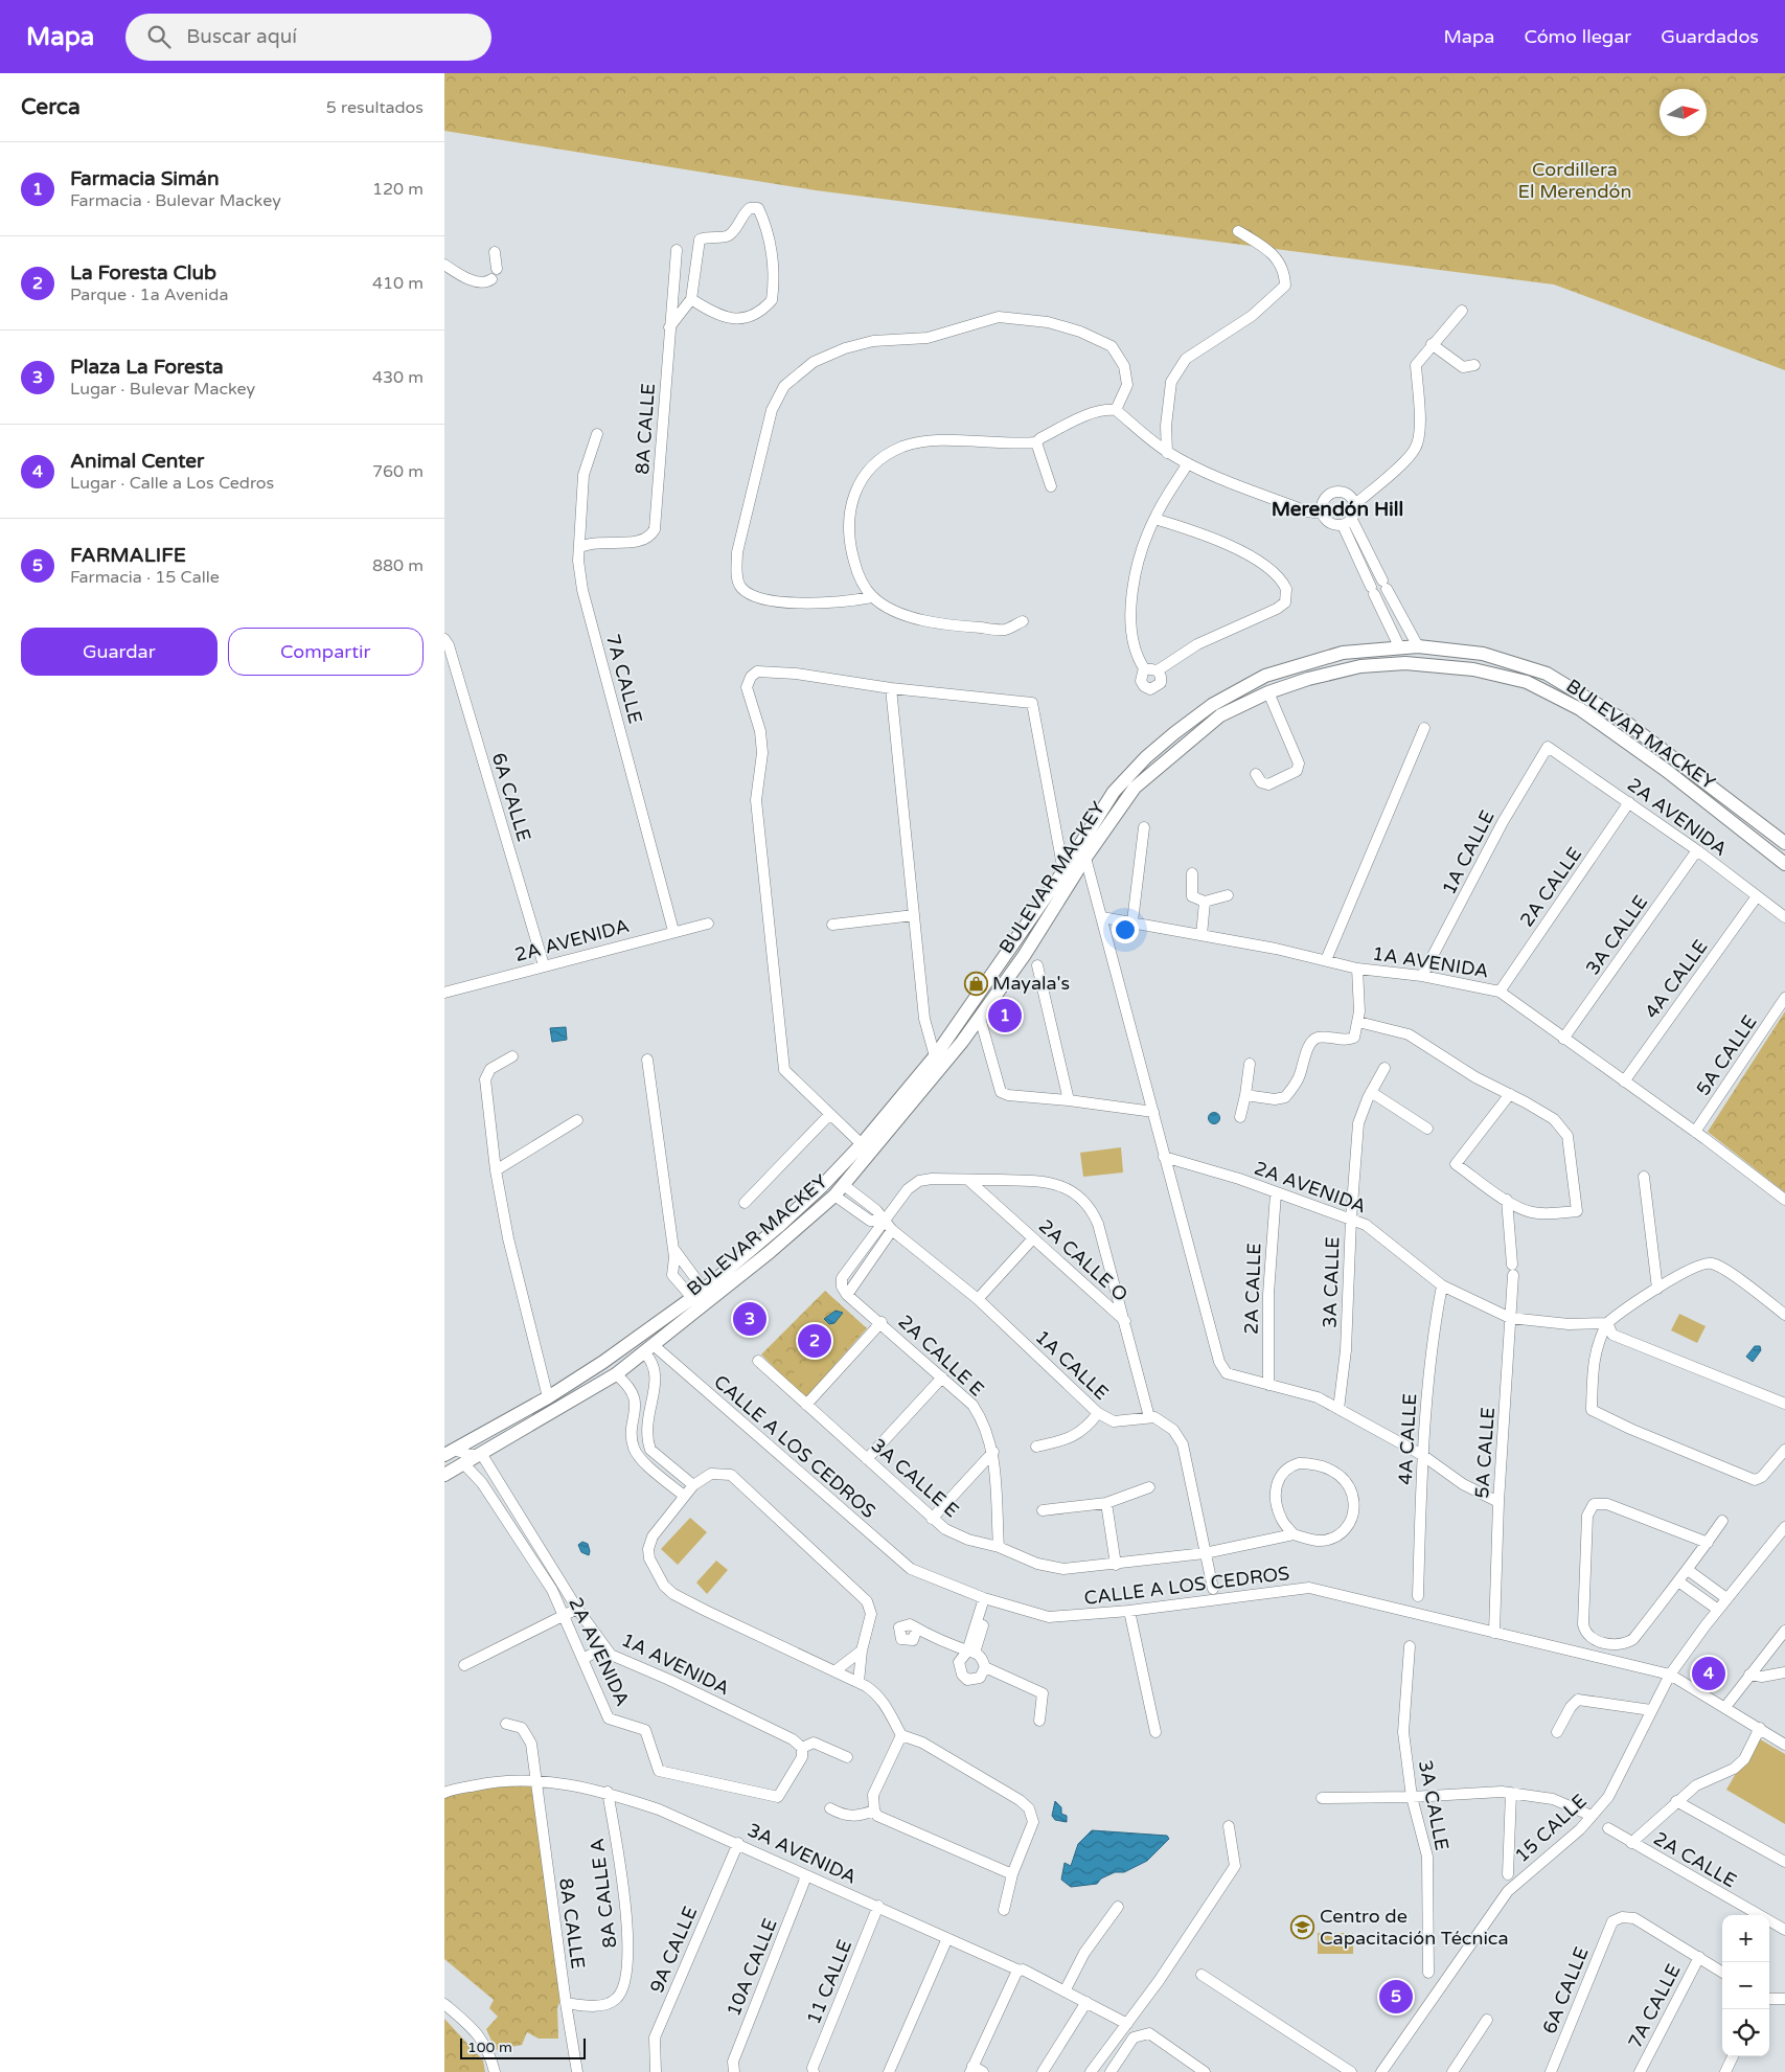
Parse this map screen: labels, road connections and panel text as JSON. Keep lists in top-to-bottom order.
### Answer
{
  "streets": {
    "main road": ["BULEVAR MACKEY"],
    "street": [
      "8A CALLE",
      "7A CALLE",
      "6A CALLE",
      "2A AVENIDA",
      "1A CALLE",
      "2A CALLE",
      "3A CALLE",
      "1A AVENIDA",
      "4A CALLE",
      "5A CALLE",
      "2A CALLE O",
      "2A CALLE E",
      "CALLE A LOS CEDROS",
      "3A CALLE E",
      "15 CALLE",
      "3A AVENIDA",
      "8A CALLE A",
      "9A CALLE",
      "10A CALLE",
      "11 CALLE"
    ]
  },
  "crossings": [
    ["8A CALLE", "7A CALLE"],
    ["8A CALLE", "3A AVENIDA"],
    ["8A CALLE", "8A CALLE A"],
    ["7A CALLE", "6A CALLE"],
    ["7A CALLE", "2A AVENIDA"],
    ["BULEVAR MACKEY", "2A AVENIDA"],
    ["BULEVAR MACKEY", "1A CALLE"],
    ["BULEVAR MACKEY", "1A AVENIDA"],
    ["BULEVAR MACKEY", "CALLE A LOS CEDROS"],
    ["6A CALLE", "2A AVENIDA"],
    ["2A AVENIDA", "1A CALLE"],
    ["2A AVENIDA", "2A CALLE"],
    ["2A AVENIDA", "3A CALLE"],
    ["2A AVENIDA", "1A AVENIDA"],
    ["2A AVENIDA", "4A CALLE"],
    ["2A AVENIDA", "5A CALLE"],
    ["1A CALLE", "1A AVENIDA"],
    ["1A CALLE", "2A CALLE O"],
    ["2A CALLE", "1A AVENIDA"],
    ["3A CALLE", "1A AVENIDA"],
    ["1A AVENIDA", "4A CALLE"],
    ["1A AVENIDA", "5A CALLE"],
    ["5A CALLE", "CALLE A LOS CEDROS"],
    ["2A CALLE E", "3A CALLE E"],
    ["CALLE A LOS CEDROS", "15 CALLE"],
    ["3A AVENIDA", "8A CALLE A"],
    ["3A AVENIDA", "9A CALLE"],
    ["3A AVENIDA", "10A CALLE"],
    ["3A AVENIDA", "11 CALLE"]
  ],
  "districts": ["Merendón Hill"],
  "parks": ["Cordillera El Merendón"],
  "places": {
    "shop": ["Mayala's"],
    "school or university": ["Centro de Capacitación Técnica"]
  },
  "scale_bar": "100 m",
  "north": "right",
  "page": {
    "header": "Mapa",
    "search": "Buscar aquí",
    "nav": ["Mapa", "Cómo llegar", "Guardados"],
    "heading": ["Cerca", "5 resultados"],
    "list": [
      {
        "mark": "1",
        "name": "Farmacia Simán",
        "note": "Farmacia · Bulevar Mackey",
        "value": "120 m"
      },
      {
        "mark": "2",
        "name": "La Foresta Club",
        "note": "Parque · 1a Avenida",
        "value": "410 m"
      },
      {
        "mark": "3",
        "name": "Plaza La Foresta",
        "note": "Lugar · Bulevar Mackey",
        "value": "430 m"
      },
      {
        "mark": "4",
        "name": "Animal Center",
        "note": "Lugar · Calle a Los Cedros",
        "value": "760 m"
      },
      {
        "mark": "5",
        "name": "FARMALIFE",
        "note": "Farmacia · 15 Calle",
        "value": "880 m"
      }
    ],
    "buttons": ["Guardar", "Compartir"],
    "pins": [
      "1",
      "3",
      "2",
      "4",
      "5"
    ],
    "map_buttons": ["+", "−"],
    "scale": "100 m"
  }
}
